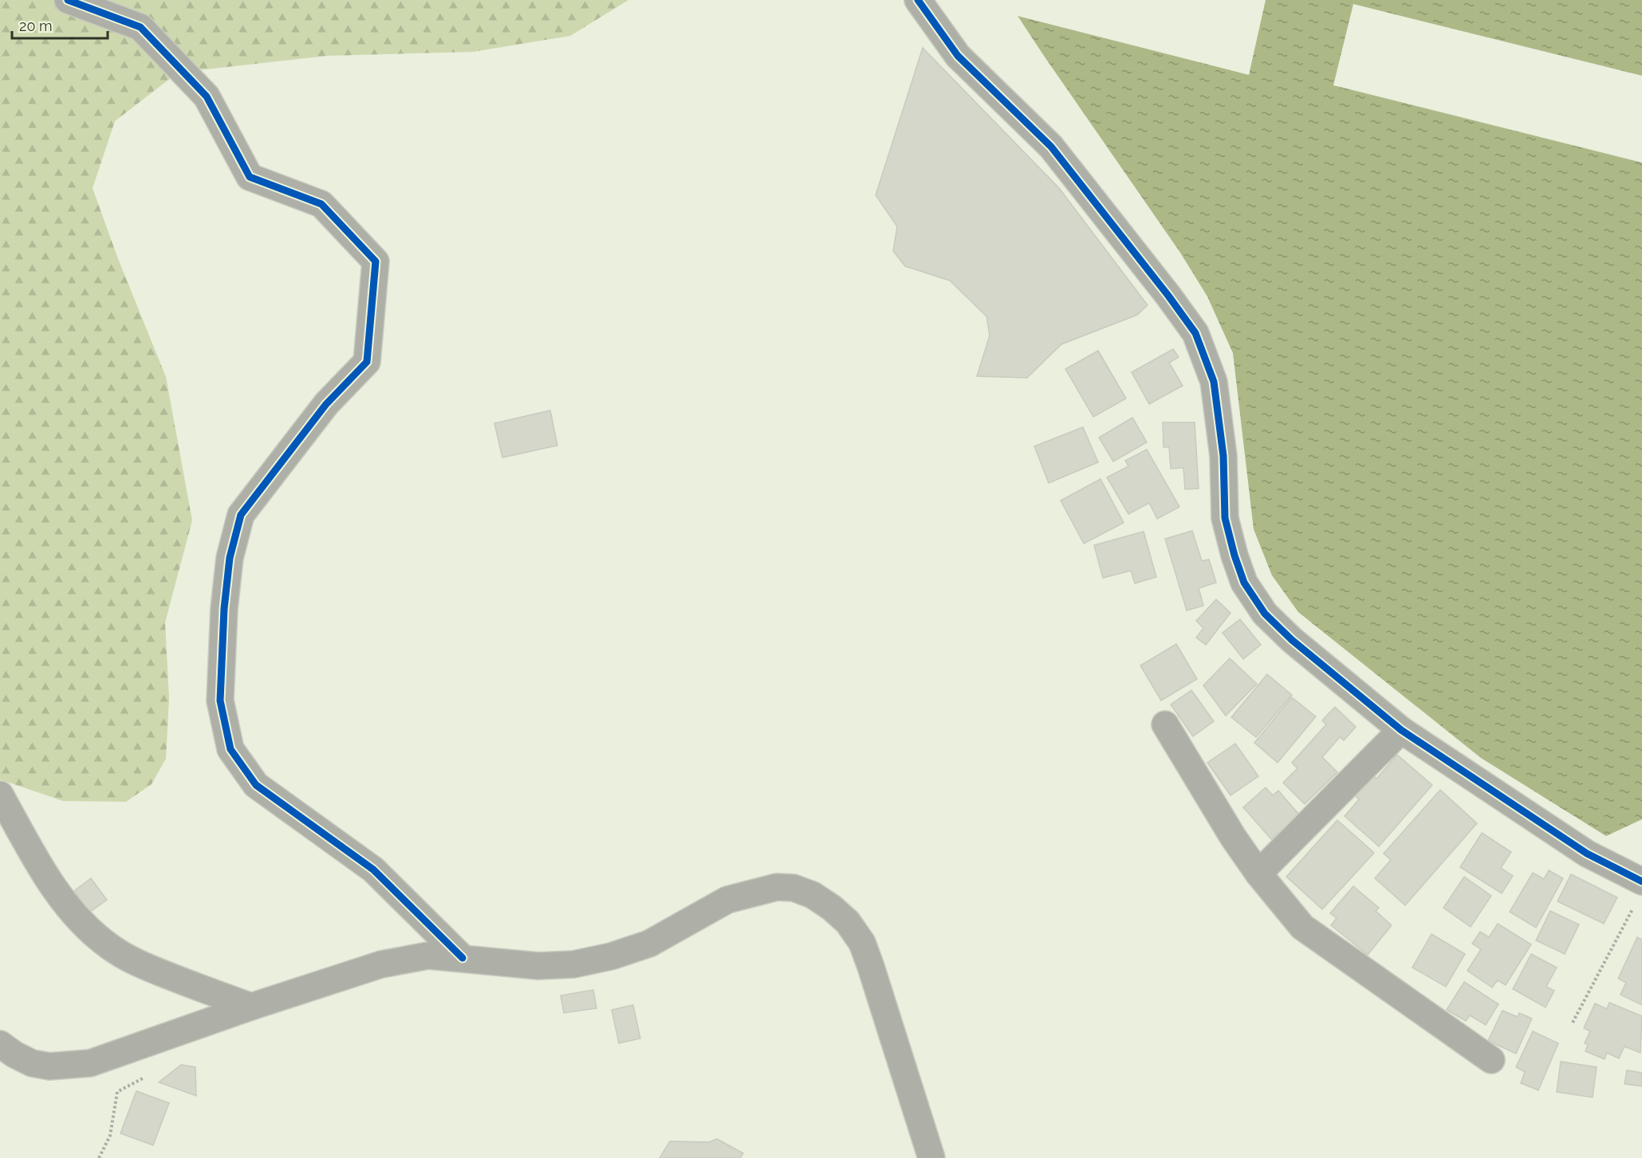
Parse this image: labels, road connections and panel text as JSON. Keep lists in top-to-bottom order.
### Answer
{
  "scale_bar": "20 m"
}
